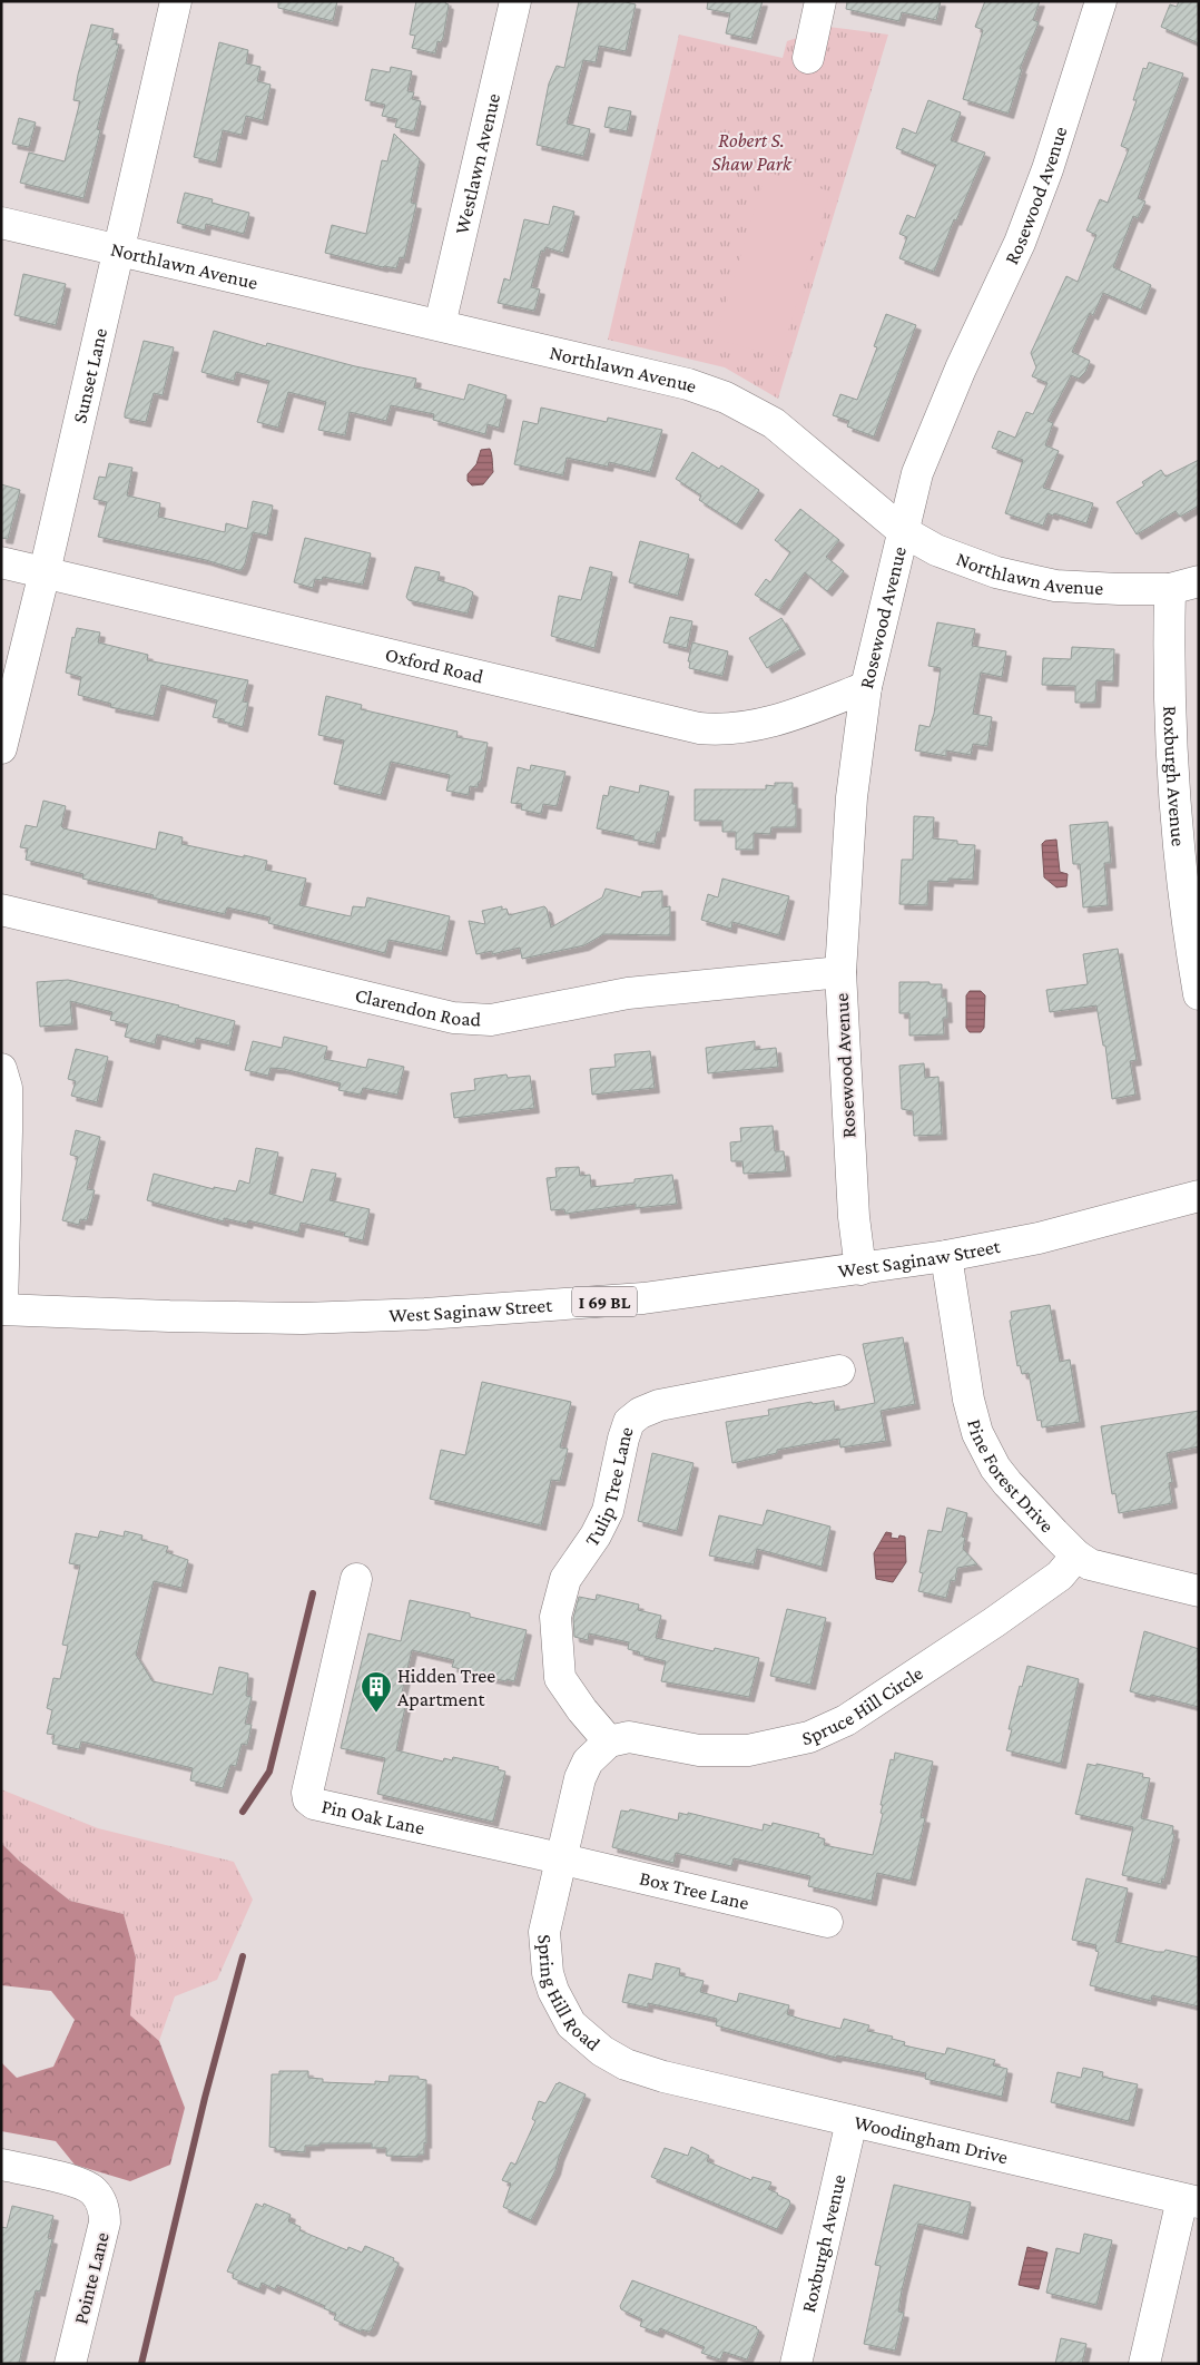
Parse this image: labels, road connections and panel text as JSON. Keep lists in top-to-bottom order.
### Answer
{
  "streets": {
    "street": [
      "Westlawn Avenue",
      "Rosewood Avenue",
      "Northlawn Avenue",
      "Sunset Lane",
      "Oxford Road",
      "Roxburgh Avenue",
      "Clarendon Road",
      "West Saginaw Street",
      "I 69 BL",
      "Pine Forest Drive",
      "Tulip Tree Lane",
      "Spruce Hill Circle",
      "Pin Oak Lane",
      "Box Tree Lane",
      "Spring Hill Road",
      "Woodingham Drive",
      "Pointe Lane"
    ]
  },
  "crossings": [
    ["Westlawn Avenue", "Northlawn Avenue"],
    ["Rosewood Avenue", "Northlawn Avenue"],
    ["Rosewood Avenue", "Oxford Road"],
    ["Rosewood Avenue", "Clarendon Road"],
    ["Rosewood Avenue", "West Saginaw Street"],
    ["Northlawn Avenue", "Sunset Lane"],
    ["Northlawn Avenue", "Roxburgh Avenue"],
    ["Sunset Lane", "Oxford Road"],
    ["Roxburgh Avenue", "Woodingham Drive"],
    ["West Saginaw Street", "Pine Forest Drive"],
    ["Pine Forest Drive", "Spruce Hill Circle"],
    ["Tulip Tree Lane", "Spruce Hill Circle"],
    ["Tulip Tree Lane", "Spring Hill Road"],
    ["Spruce Hill Circle", "Spring Hill Road"],
    ["Pin Oak Lane", "Box Tree Lane"],
    ["Pin Oak Lane", "Spring Hill Road"],
    ["Box Tree Lane", "Spring Hill Road"],
    ["Spring Hill Road", "Woodingham Drive"]
  ],
  "parks": ["Robert S. Shaw Park"],
  "places": {
    "building": ["Hidden Tree Apartment"]
  }
}
